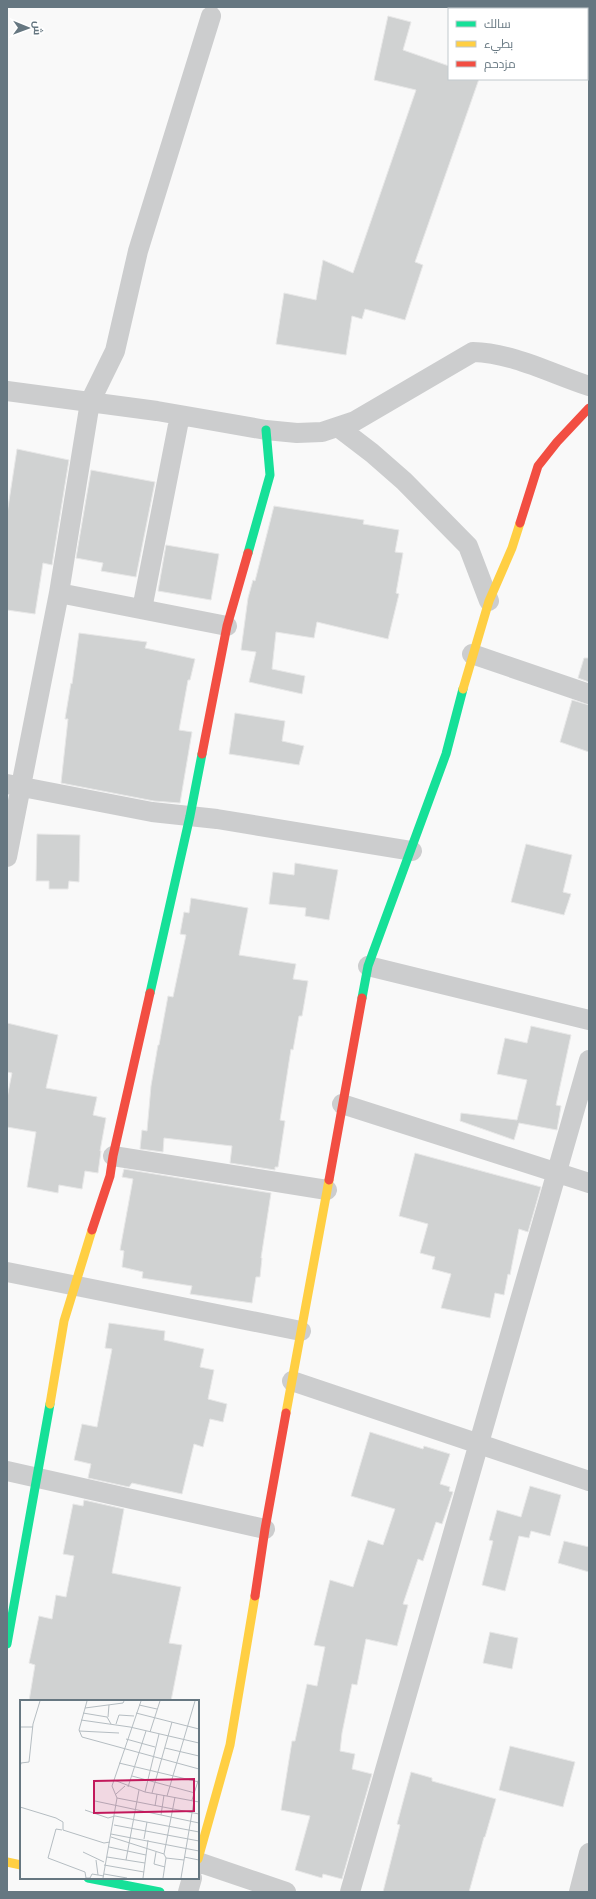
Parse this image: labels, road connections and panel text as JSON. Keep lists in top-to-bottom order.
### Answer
{
  "legend": ["سالك", "بطيء", "مزدحم"],
  "north": "right"
}
